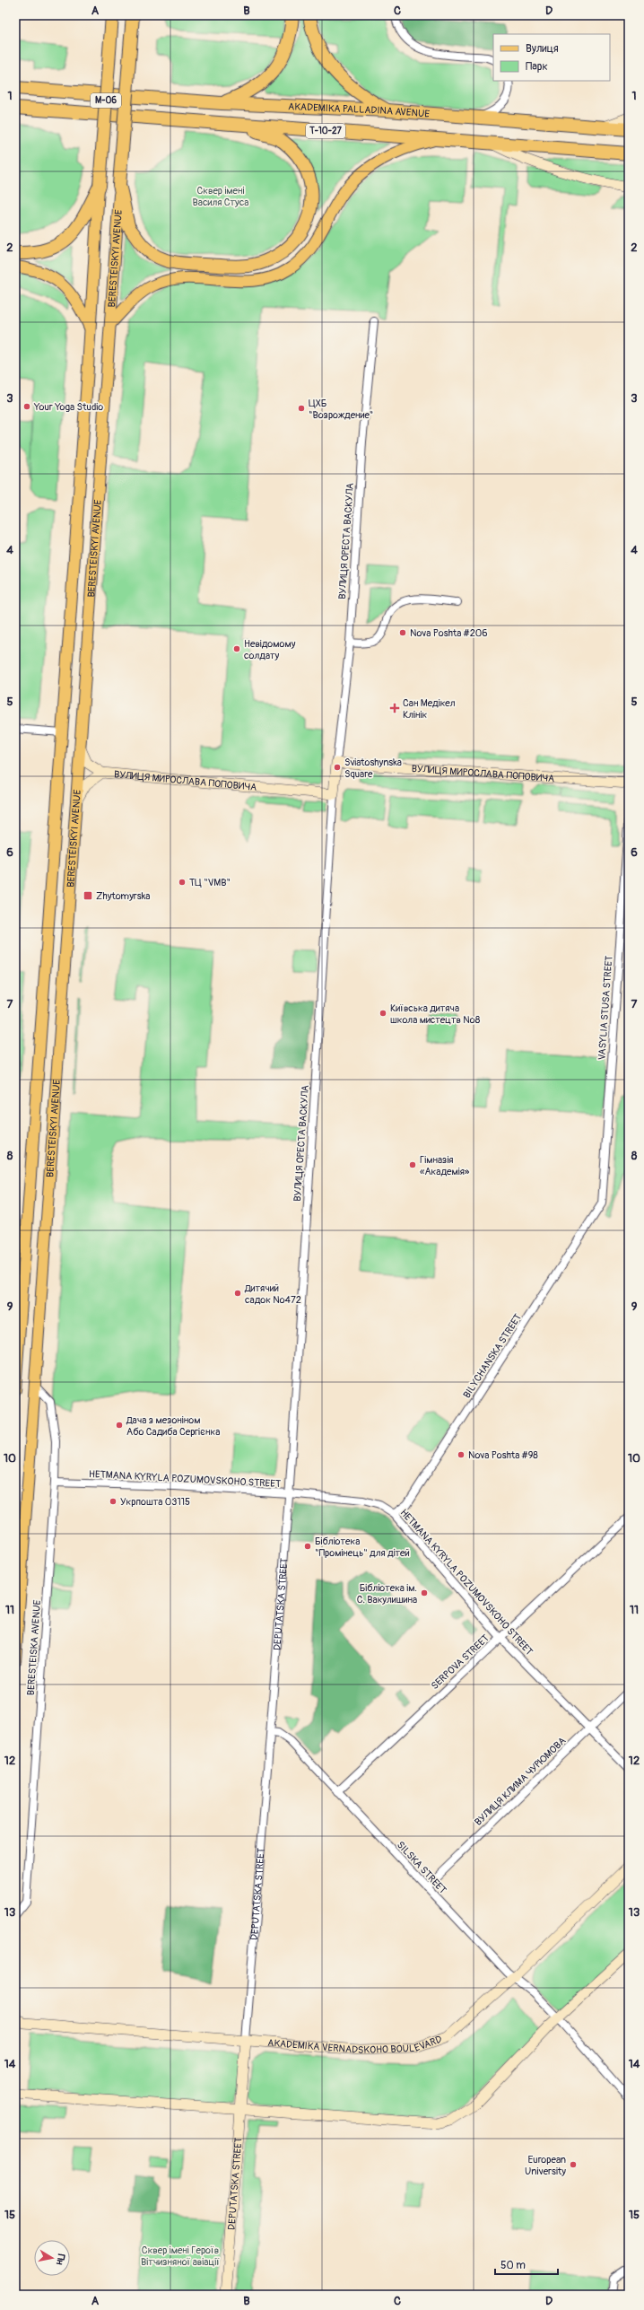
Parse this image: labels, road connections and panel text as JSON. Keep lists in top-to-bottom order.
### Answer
{
  "streets": {
    "highway": [
      "М-06",
      "AKADEMIKA PALLADINA AVENUE",
      "Т-10-27",
      "BERESTEISKYI AVENUE"
    ],
    "main road": ["ВУЛИЦЯ МИРОСЛАВА ПОПОВИЧА", "DEPUTATSKA STREET", "AKADEMIKA VERNADSKOHO BOULEVARD"],
    "street": [
      "ВУЛИЦЯ ОРЕСТА ВАСКУЛА",
      "VASYLIA STUSA STREET",
      "BILYCHANSKA STREET",
      "HETMANA KYRYLA POZUMOVSKOHO STREET",
      "BERESTEISKA AVENUE",
      "SERPOVA STREET",
      "ВУЛИЦЯ КЛИМА ЧУРЮМОВА",
      "SILSKA STREET"
    ]
  },
  "crossings": [
    ["BERESTEISKYI AVENUE", "ВУЛИЦЯ МИРОСЛАВА ПОПОВИЧА"],
    ["BERESTEISKYI AVENUE", "BERESTEISKA AVENUE"],
    ["ВУЛИЦЯ ОРЕСТА ВАСКУЛА", "ВУЛИЦЯ МИРОСЛАВА ПОПОВИЧА"],
    ["ВУЛИЦЯ ОРЕСТА ВАСКУЛА", "HETMANA KYRYLA POZUMOVSKOHO STREET"],
    ["ВУЛИЦЯ ОРЕСТА ВАСКУЛА", "DEPUTATSKA STREET"],
    ["VASYLIA STUSA STREET", "BILYCHANSKA STREET"],
    ["BILYCHANSKA STREET", "HETMANA KYRYLA POZUMOVSKOHO STREET"],
    ["HETMANA KYRYLA POZUMOVSKOHO STREET", "DEPUTATSKA STREET"],
    ["HETMANA KYRYLA POZUMOVSKOHO STREET", "BERESTEISKA AVENUE"],
    ["HETMANA KYRYLA POZUMOVSKOHO STREET", "SERPOVA STREET"],
    ["HETMANA KYRYLA POZUMOVSKOHO STREET", "ВУЛИЦЯ КЛИМА ЧУРЮМОВА"],
    ["DEPUTATSKA STREET", "SILSKA STREET"],
    ["DEPUTATSKA STREET", "AKADEMIKA VERNADSKOHO BOULEVARD"],
    ["SERPOVA STREET", "SILSKA STREET"],
    ["ВУЛИЦЯ КЛИМА ЧУРЮМОВА", "SILSKA STREET"],
    ["SILSKA STREET", "AKADEMIKA VERNADSKOHO BOULEVARD"]
  ],
  "parks": ["Сквер імені Василя Стуса", "Сквер імені Героїв Вітчизняної авіації"],
  "places": {
    "other": [
      "Your Yoga Studio",
      "ЦХБ \"Возрождение\"",
      "Nova Poshta #206",
      "Невідомому солдату",
      "Sviatoshynska Square",
      "ТЦ \"VMB\"",
      "Київська дитяча школа мистецтв №8",
      "Гімназія «Академія»",
      "Дитячий садок №472",
      "Дача з мезоніном Або Садиба Сергієнка",
      "Nova Poshta #98",
      "Укрпошта 03115",
      "Бібліотека \"Промінець\" для дітей",
      "Бібліотека ім. С. Вакулишина",
      "European University"
    ],
    "health": ["Сан Медікел Клінік"],
    "transit": ["Zhytomyrska"]
  },
  "legend": ["Вулиця", "Парк"],
  "scale_bar": "50 m",
  "north": "right",
  "grid": {
    "columns": [
      "A",
      "B",
      "C",
      "D"
    ],
    "rows": [
      "1",
      "2",
      "3",
      "4",
      "5",
      "6",
      "7",
      "8",
      "9",
      "10",
      "11",
      "12",
      "13",
      "14",
      "15"
    ]
  }
}
